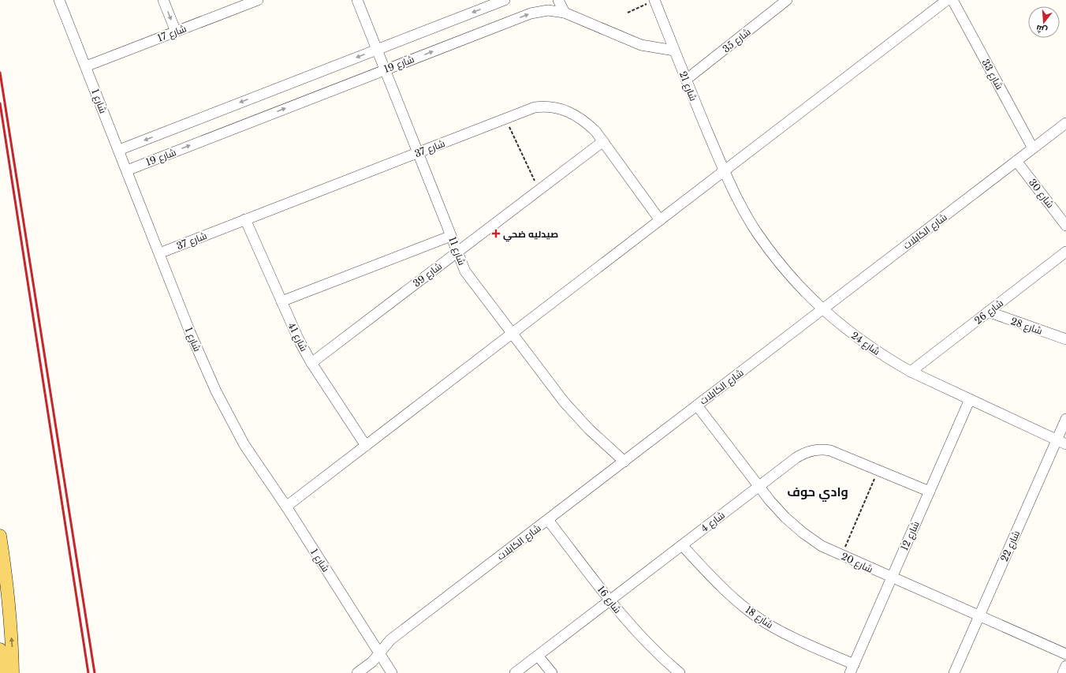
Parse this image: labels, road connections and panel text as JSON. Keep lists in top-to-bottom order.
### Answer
{
  "streets": {
    "street": [
      "شارع 17",
      "شارع 35",
      "شارع 19",
      "شارع 33",
      "شارع 21",
      "شارع 1",
      "شارع 37",
      "شارع 30",
      "شارع الكابلات",
      "شارع 11",
      "شارع 39",
      "شارع 26",
      "شارع 28",
      "شارع 41",
      "شارع 24",
      "شارع 4",
      "شارع 12",
      "شارع 22",
      "شارع 20",
      "شارع 16",
      "شارع 18"
    ]
  },
  "crossings": [
    ["شارع 17", "شارع 1"],
    ["شارع 35", "شارع 21"],
    ["شارع 19", "شارع 21"],
    ["شارع 19", "شارع 1"],
    ["شارع 19", "شارع 11"],
    ["شارع 33", "شارع الكابلات"],
    ["شارع 21", "شارع 24"],
    ["شارع 1", "شارع 37"],
    ["شارع 1", "شارع الكابلات"],
    ["شارع 37", "شارع 11"],
    ["شارع 37", "شارع 39"],
    ["شارع 37", "شارع 41"],
    ["شارع 30", "شارع الكابلات"],
    ["شارع الكابلات", "شارع 11"],
    ["شارع الكابلات", "شارع 24"],
    ["شارع الكابلات", "شارع 20"],
    ["شارع الكابلات", "شارع 16"],
    ["شارع 11", "شارع 39"],
    ["شارع 39", "شارع 41"],
    ["شارع 26", "شارع 28"],
    ["شارع 26", "شارع 24"],
    ["شارع 24", "شارع 12"],
    ["شارع 24", "شارع 22"],
    ["شارع 4", "شارع 12"],
    ["شارع 4", "شارع 20"],
    ["شارع 4", "شارع 16"],
    ["شارع 4", "شارع 18"],
    ["شارع 12", "شارع 20"],
    ["شارع 12", "شارع 18"],
    ["شارع 22", "شارع 20"]
  ],
  "districts": ["وادي حوف"],
  "places": {
    "health": ["صيدليه ضحي"]
  },
  "north": "bottom"
}
